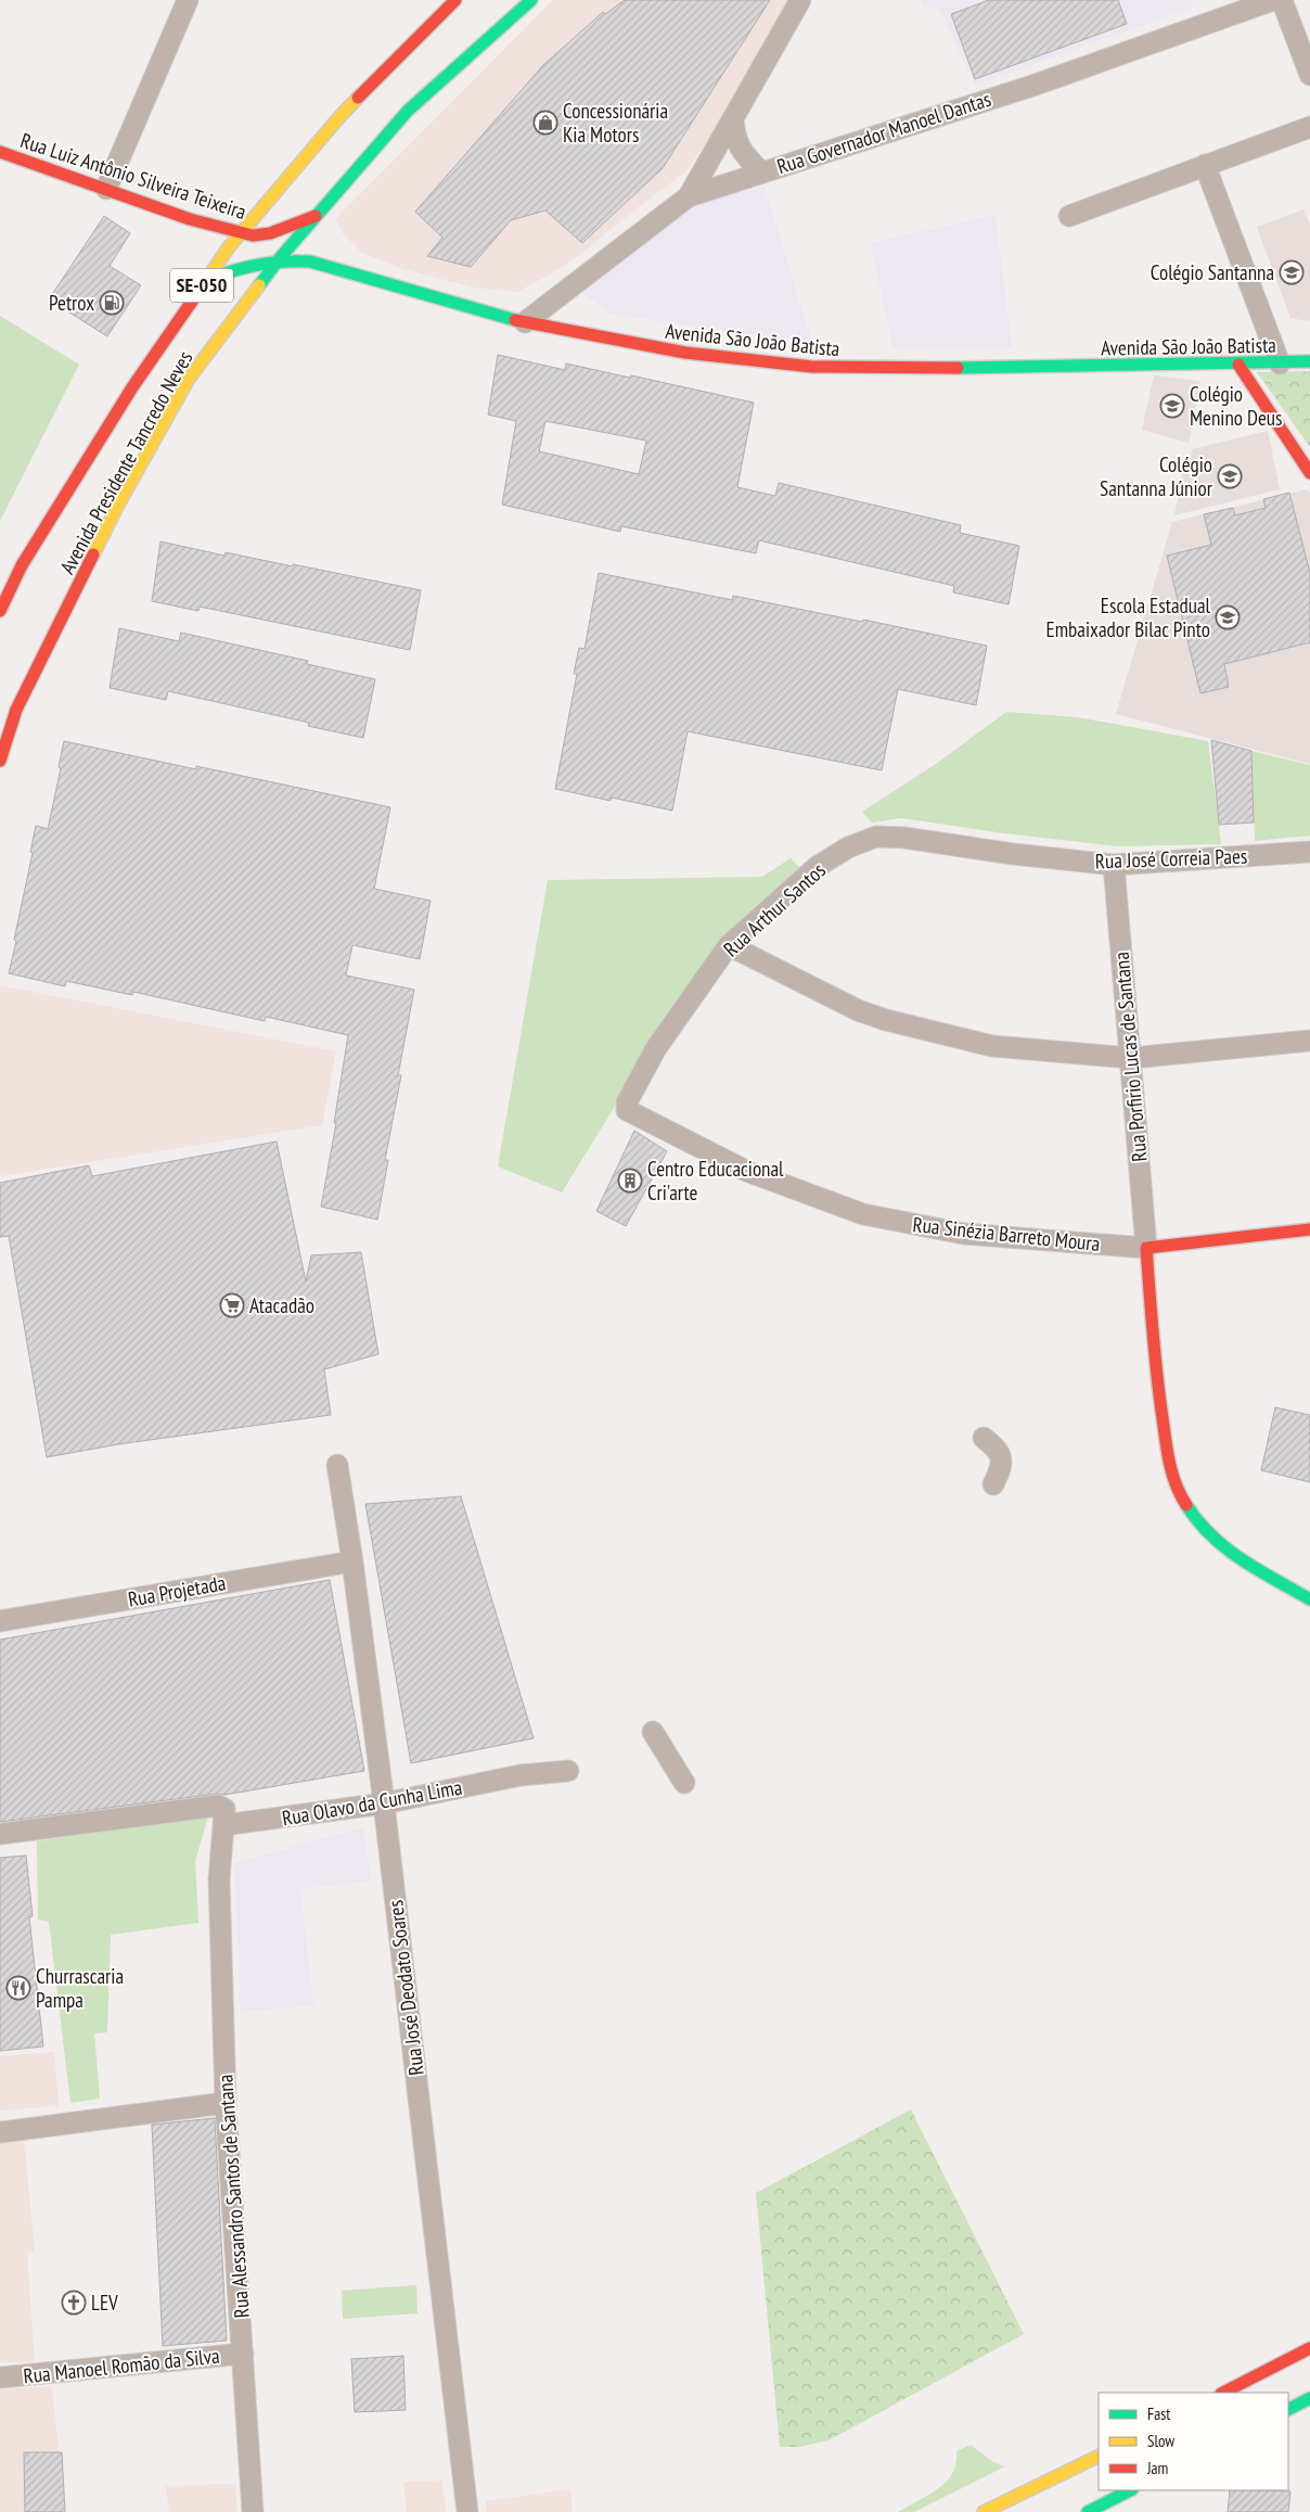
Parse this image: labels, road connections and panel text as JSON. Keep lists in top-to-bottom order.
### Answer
{
  "streets": {
    "street": [
      "Rua Governador Manoel Dantas",
      "Rua Luiz Antônio Silveira Teixeira",
      "SE-050",
      "Avenida São João Batista",
      "Avenida Presidente Tancredo Neves",
      "Rua José Correia Paes",
      "Rua Arthur Santos",
      "Rua Porfirio Lucas de Santana",
      "Rua Sinézia Barreto Moura",
      "Rua Projetada",
      "Rua Olavo da Cunha Lima",
      "Rua José Deodato Soares",
      "Rua Alessandro Santos de Santana",
      "Rua Manoel Romão da Silva"
    ]
  },
  "crossings": [
    ["Rua Governador Manoel Dantas", "Avenida São João Batista"],
    ["Rua Luiz Antônio Silveira Teixeira", "Avenida Presidente Tancredo Neves"],
    ["Avenida São João Batista", "Avenida Presidente Tancredo Neves"],
    ["Rua José Correia Paes", "Rua Arthur Santos"],
    ["Rua José Correia Paes", "Rua Porfirio Lucas de Santana"],
    ["Rua Arthur Santos", "Rua Sinézia Barreto Moura"],
    ["Rua Porfirio Lucas de Santana", "Rua Sinézia Barreto Moura"],
    ["Rua Projetada", "Rua José Deodato Soares"],
    ["Rua Olavo da Cunha Lima", "Rua José Deodato Soares"],
    ["Rua Olavo da Cunha Lima", "Rua Alessandro Santos de Santana"],
    ["Rua Alessandro Santos de Santana", "Rua Manoel Romão da Silva"]
  ],
  "places": {
    "shop": ["Concessionária Kia Motors"],
    "school or university": [
      "Colégio Santanna",
      "Colégio Menino Deus",
      "Colégio Santanna Júnior",
      "Escola Estadual Embaixador Bilac Pinto"
    ],
    "fuel station": ["Petrox"],
    "building": ["Centro Educacional Cri'arte"],
    "supermarket": ["Atacadão"],
    "restaurant": ["Churrascaria Pampa"],
    "church": ["LEV"]
  },
  "legend": ["Fast", "Slow", "Jam"]
}
